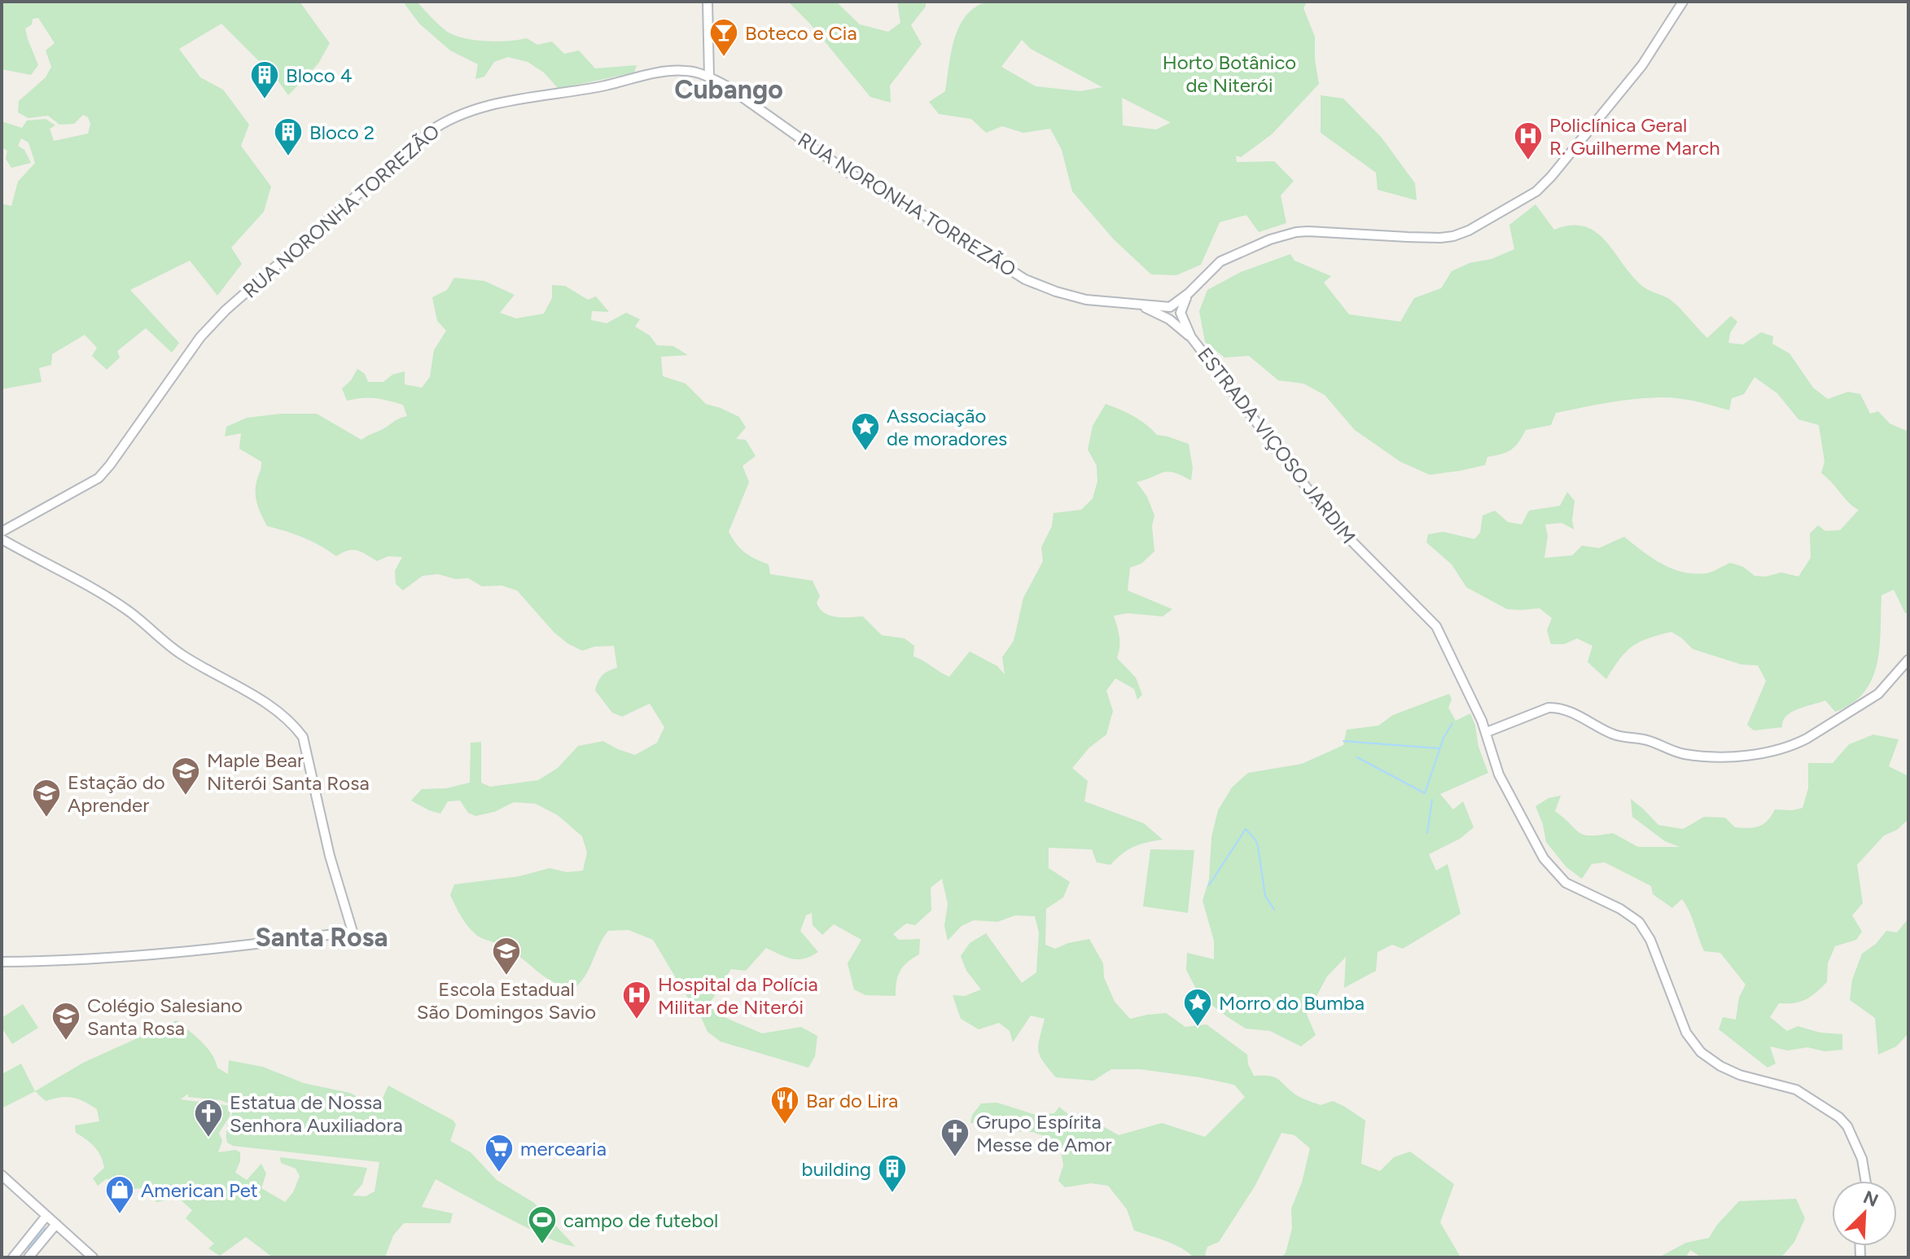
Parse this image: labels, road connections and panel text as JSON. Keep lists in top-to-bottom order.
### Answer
{
  "streets": {
    "main road": ["RUA NORONHA TORREZÃO", "ESTRADA VIÇOSO JARDIM"]
  },
  "crossings": [
    ["RUA NORONHA TORREZÃO", "ESTRADA VIÇOSO JARDIM"]
  ],
  "districts": ["Cubango", "Santa Rosa"],
  "parks": ["Horto Botânico de Niterói"],
  "places": {
    "bar": ["Boteco e Cia"],
    "building": ["Bloco 4", "Bloco 2", "building"],
    "hospital": ["Policlínica Geral R. Guilherme March", "Hospital da Polícia Militar de Niterói"],
    "place": ["Associação de moradores", "Morro do Bumba"],
    "school or university": [
      "Maple Bear Niterói Santa Rosa",
      "Estação do Aprender",
      "Escola Estadual São Domingos Savio",
      "Colégio Salesiano Santa Rosa"
    ],
    "restaurant": ["Bar do Lira"],
    "church": ["Estatua de Nossa Senhora Auxiliadora", "Grupo Espírita Messe de Amor"],
    "supermarket": ["mercearia"],
    "shop": ["American Pet"],
    "sports": ["campo de futebol"]
  },
  "north": "top right"
}
